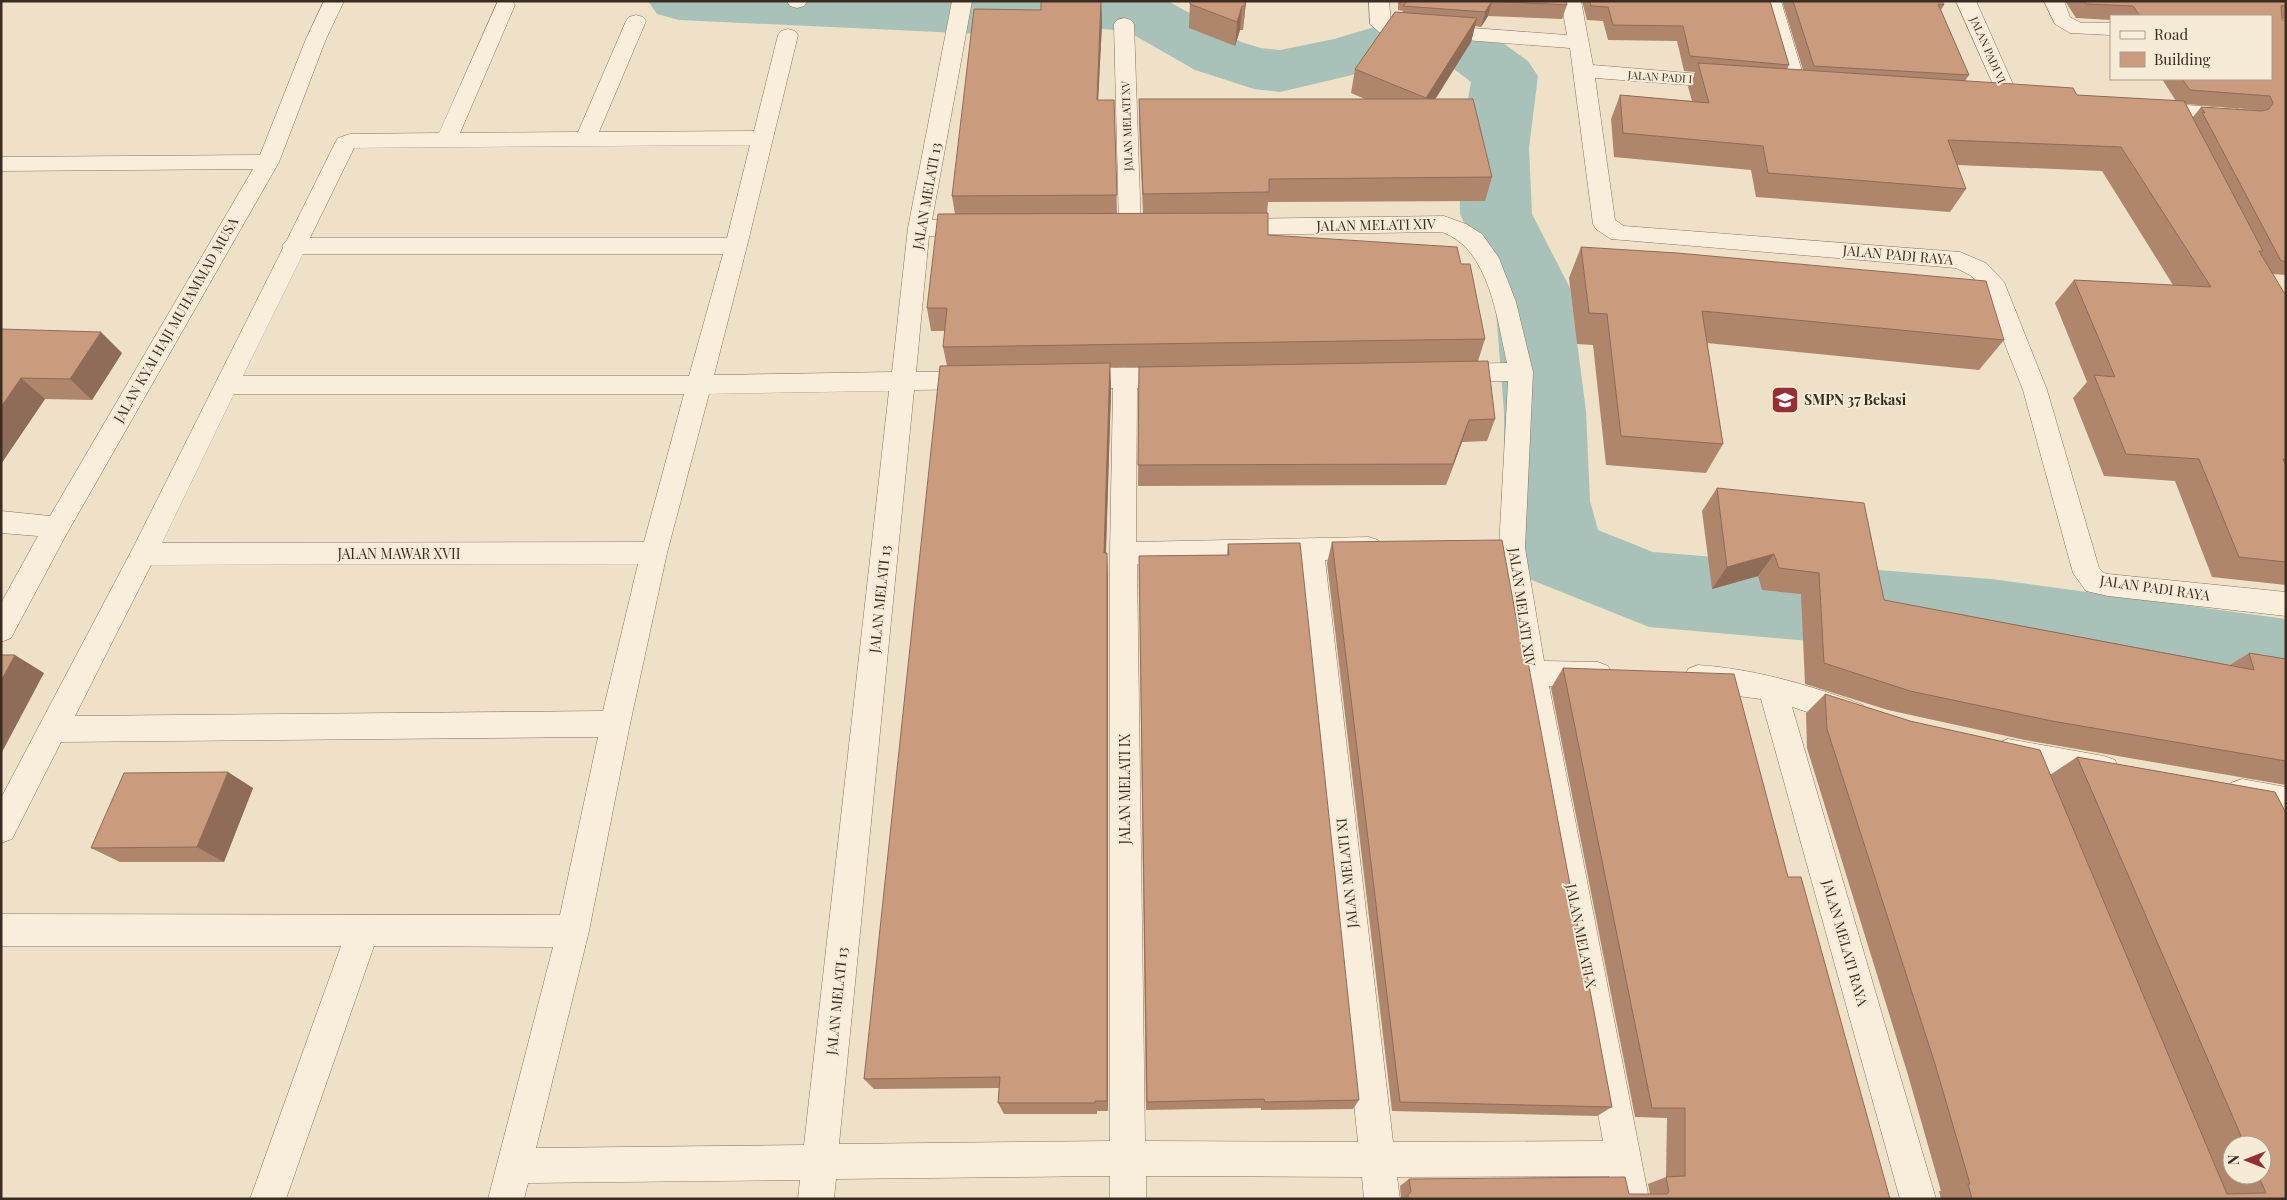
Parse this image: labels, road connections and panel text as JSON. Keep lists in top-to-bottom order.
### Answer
{
  "streets": {
    "street": [
      "JALAN PADI VI",
      "JALAN PADI I",
      "JALAN MELATI XV",
      "JALAN MELATI 13",
      "JALAN MELATI XIV",
      "JALAN PADI RAYA",
      "JALAN KYAI HAJI MUHAMMAD MUSA",
      "JALAN MAWAR XVII",
      "JALAN MELATI IX",
      "JALAN MELATI XI",
      "JALAN MELATI X",
      "JALAN MELATI RAYA"
    ]
  },
  "crossings": [
    ["JALAN PADI I", "JALAN PADI RAYA"],
    ["JALAN MELATI XIV", "JALAN MELATI X"]
  ],
  "places": {
    "school or university": ["SMPN 37 Bekasi"]
  },
  "legend": ["Road", "Building"],
  "north": "left"
}
